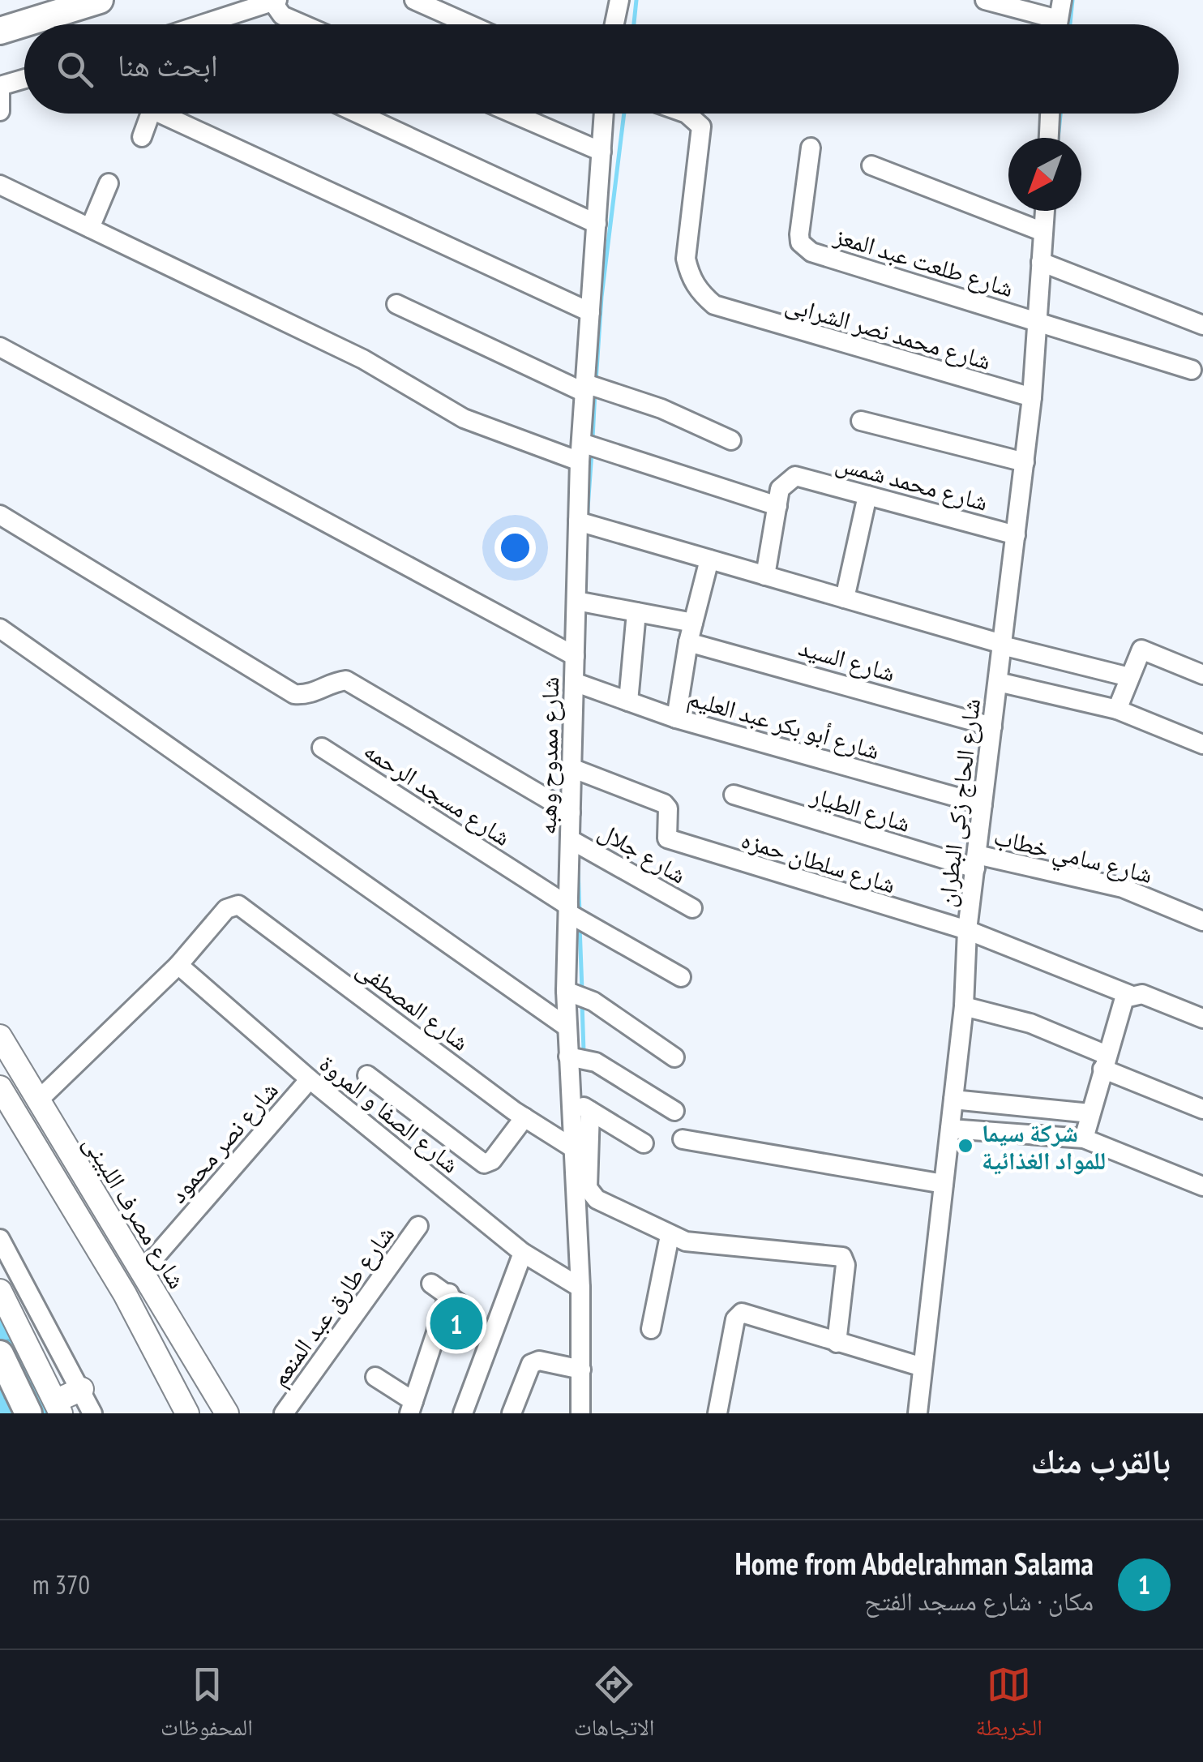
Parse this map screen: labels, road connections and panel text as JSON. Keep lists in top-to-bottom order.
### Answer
{
  "streets": {
    "main road": ["شارع مصرف اللبينى"],
    "street": [
      "شارع طلعت عبد المعز",
      "شارع محمد نصر الشرابى",
      "شارع محمد شمس",
      "شارع السيد",
      "شارع أبو بكر عبد العليم",
      "شارع ممدوح وهبه",
      "شارع مسجد الرحمه",
      "شارع الحاج زكى البطران",
      "شارع الطيار",
      "شارع جلال",
      "شارع سامي خطاب",
      "شارع سلطان حمزه",
      "شارع المصطفى",
      "شارع الصفا و المروة",
      "شارع نصر محمود",
      "شارع طارق عبد المنعم"
    ]
  },
  "crossings": [
    ["شارع طلعت عبد المعز", "شارع الحاج زكى البطران"],
    ["شارع محمد نصر الشرابى", "شارع الحاج زكى البطران"],
    ["شارع محمد شمس", "شارع الحاج زكى البطران"],
    ["شارع السيد", "شارع الحاج زكى البطران"],
    ["شارع أبو بكر عبد العليم", "شارع ممدوح وهبه"],
    ["شارع أبو بكر عبد العليم", "شارع الحاج زكى البطران"],
    ["شارع ممدوح وهبه", "شارع مسجد الرحمه"],
    ["شارع ممدوح وهبه", "شارع جلال"],
    ["شارع ممدوح وهبه", "شارع سلطان حمزه"],
    ["شارع ممدوح وهبه", "شارع المصطفى"],
    ["شارع ممدوح وهبه", "شارع الصفا و المروة"],
    ["شارع الحاج زكى البطران", "شارع الطيار"],
    ["شارع الحاج زكى البطران", "شارع سامي خطاب"],
    ["شارع الحاج زكى البطران", "شارع سلطان حمزه"],
    ["شارع الطيار", "شارع سامي خطاب"],
    ["شارع المصطفى", "شارع الصفا و المروة"],
    ["شارع الصفا و المروة", "شارع نصر محمود"],
    ["شارع نصر محمود", "شارع مصرف اللبينى"]
  ],
  "places": ["شركة سيما للمواد الغذائية"],
  "north": "bottom left",
  "page": {
    "search": "ابحث هنا",
    "pins": "1",
    "heading": "بالقرب منك",
    "list": [
      {
        "mark": "1",
        "name": "Home from Abdelrahman Salama",
        "note": "مكان · شارع مسجد الفتح",
        "value": "370 m"
      }
    ],
    "nav": ["الخريطة", "الاتجاهات", "المحفوظات"]
  }
}
